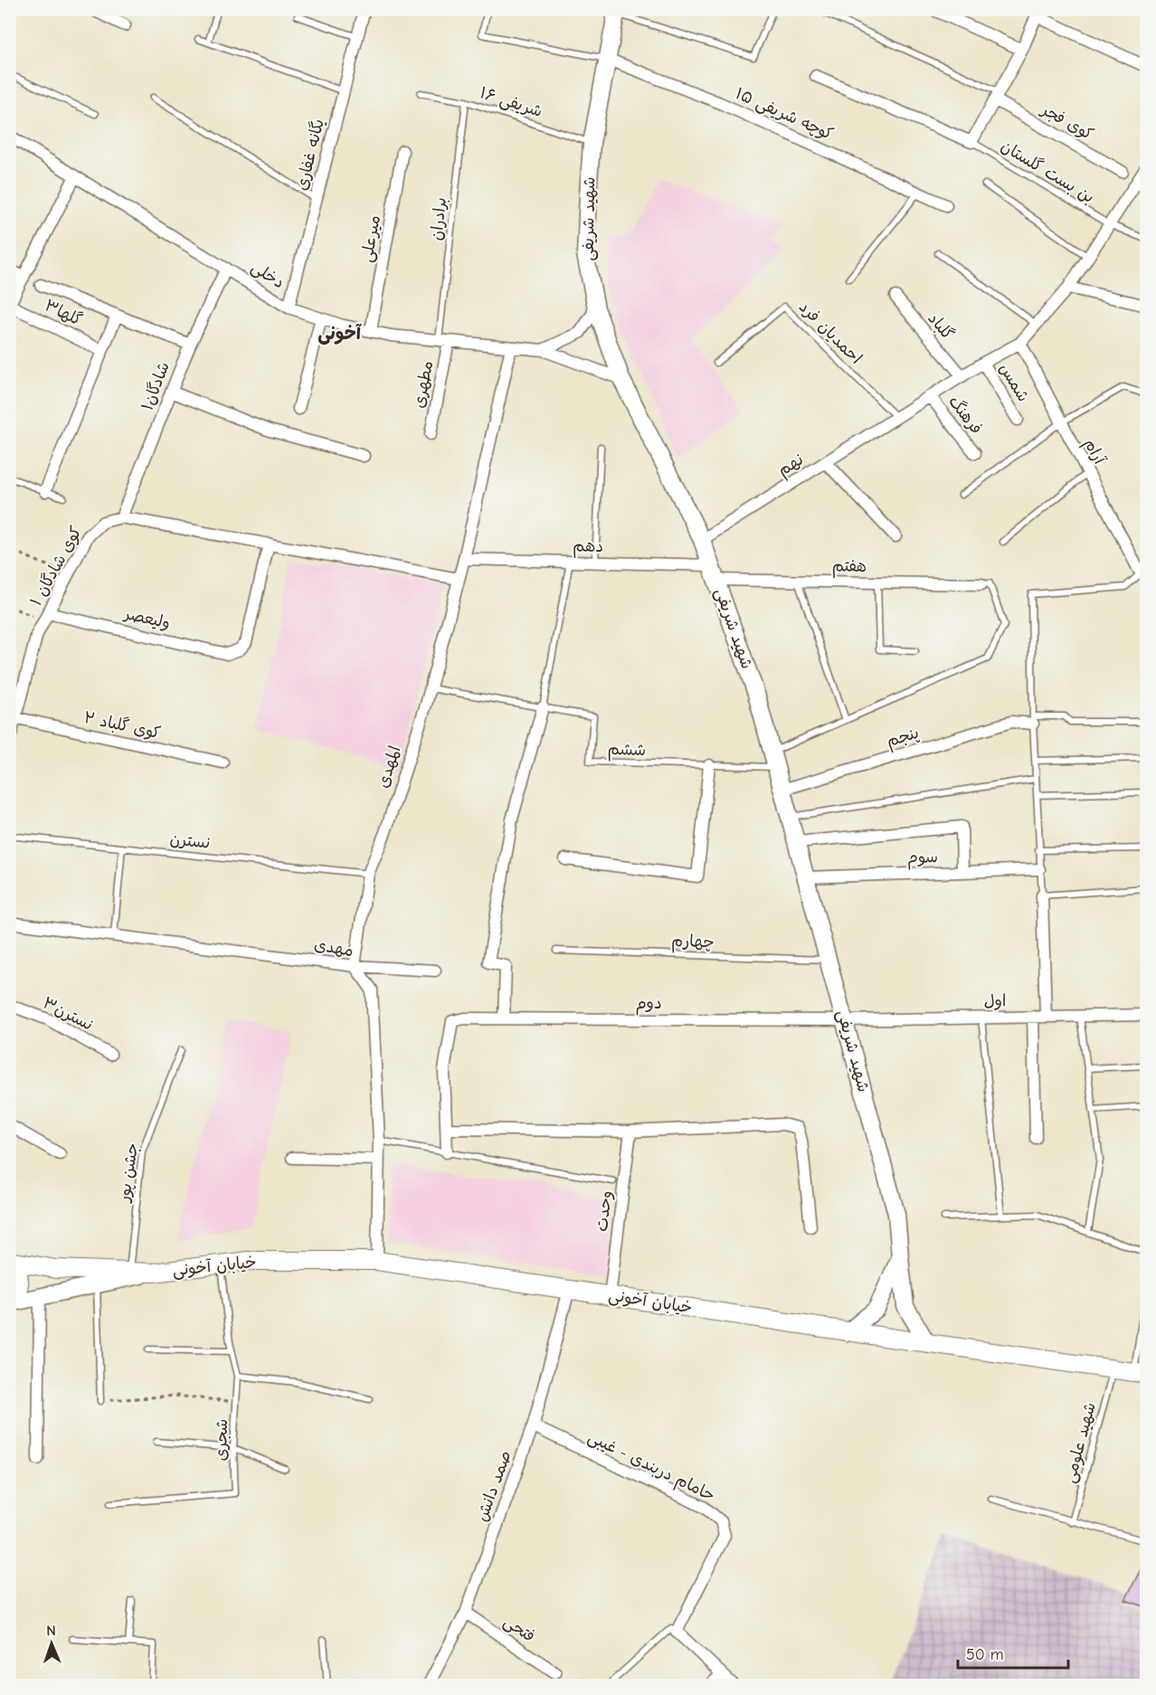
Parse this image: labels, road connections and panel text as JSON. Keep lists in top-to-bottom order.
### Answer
{
  "streets": {
    "main road": ["شهید شریفی", "خیابان آخونی"],
    "street": [
      "کوچه شریفی ۱۵",
      "کوی فجر",
      "یگانه غفاری",
      "میرعلی",
      "دخلی",
      "گلها۳",
      "گلباد",
      "شمس",
      "مطهری",
      "شادگان۱",
      "فرهنگ",
      "آرام",
      "نهم",
      "دهم",
      "کوی شادگان ۱",
      "هفتم",
      "ولیعصر",
      "کوی گلباد ۲",
      "پنجم",
      "المهدی",
      "سوم",
      "مهدی",
      "اول",
      "دوم",
      "نسترن۳",
      "وحدت",
      "حامام دربندی - غیبی",
      "صمد دانش",
      "فتحی"
    ],
    "lane": [
      "شریفی ۱۶",
      "بن بست گلستان",
      "برادران",
      "احمدیان فرد",
      "ششم",
      "نسترن",
      "چهارم",
      "جشن پور",
      "شجری",
      "شهید علومی"
    ]
  },
  "crossings": [
    ["شریفی ۱۶", "برادران"],
    ["شریفی ۱۶", "شهید شریفی"],
    ["کوچه شریفی ۱۵", "شهید شریفی"],
    ["یگانه غفاری", "دخلی"],
    ["برادران", "دخلی"],
    ["برادران", "مطهری"],
    ["شهید شریفی", "دخلی"],
    ["شهید شریفی", "نهم"],
    ["شهید شریفی", "دهم"],
    ["شهید شریفی", "هفتم"],
    ["شهید شریفی", "پنجم"],
    ["شهید شریفی", "ششم"],
    ["شهید شریفی", "سوم"],
    ["شهید شریفی", "چهارم"],
    ["شهید شریفی", "اول"],
    ["شهید شریفی", "دوم"],
    ["شهید شریفی", "خیابان آخونی"],
    ["میرعلی", "دخلی"],
    ["دخلی", "مطهری"],
    ["دخلی", "شادگان۱"],
    ["دخلی", "المهدی"],
    ["گلباد", "نهم"],
    ["احمدیان فرد", "نهم"],
    ["شمس", "نهم"],
    ["شادگان۱", "کوی شادگان ۱"],
    ["فرهنگ", "نهم"],
    ["آرام", "نهم"],
    ["دهم", "هفتم"],
    ["دهم", "المهدی"],
    ["کوی شادگان ۱", "ولیعصر"],
    ["کوی شادگان ۱", "کوی گلباد ۲"],
    ["ششم", "المهدی"],
    ["المهدی", "نسترن"],
    ["المهدی", "مهدی"],
    ["مهدی", "خیابان آخونی"],
    ["اول", "دوم"],
    ["جشن پور", "خیابان آخونی"],
    ["وحدت", "خیابان آخونی"],
    ["خیابان آخونی", "شجری"],
    ["خیابان آخونی", "شهید علومی"],
    ["خیابان آخونی", "صمد دانش"],
    ["حامام دربندی - غیبی", "صمد دانش"],
    ["صمد دانش", "فتحی"]
  ],
  "districts": ["آخونی"],
  "scale_bar": "50 m",
  "north": "top"
}
